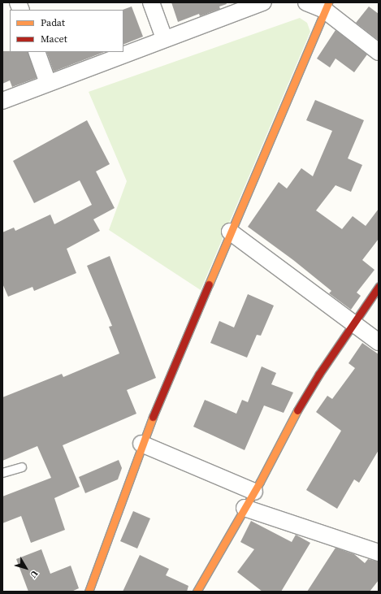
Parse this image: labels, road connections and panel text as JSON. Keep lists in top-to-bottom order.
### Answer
{
  "legend": ["Padat", "Macet"],
  "north": "bottom right"
}
